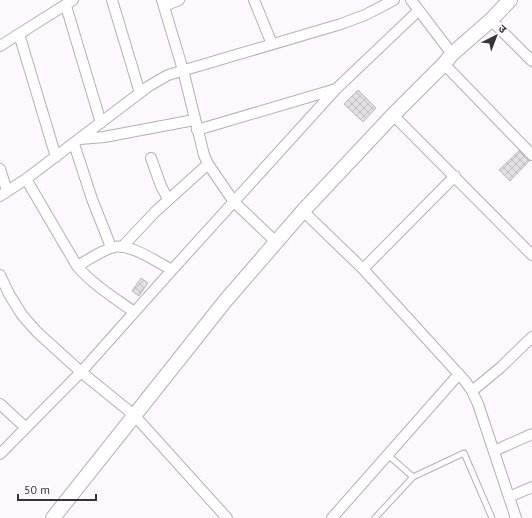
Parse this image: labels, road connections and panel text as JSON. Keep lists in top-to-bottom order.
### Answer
{
  "scale_bar": "50 m",
  "north": "top right"
}
